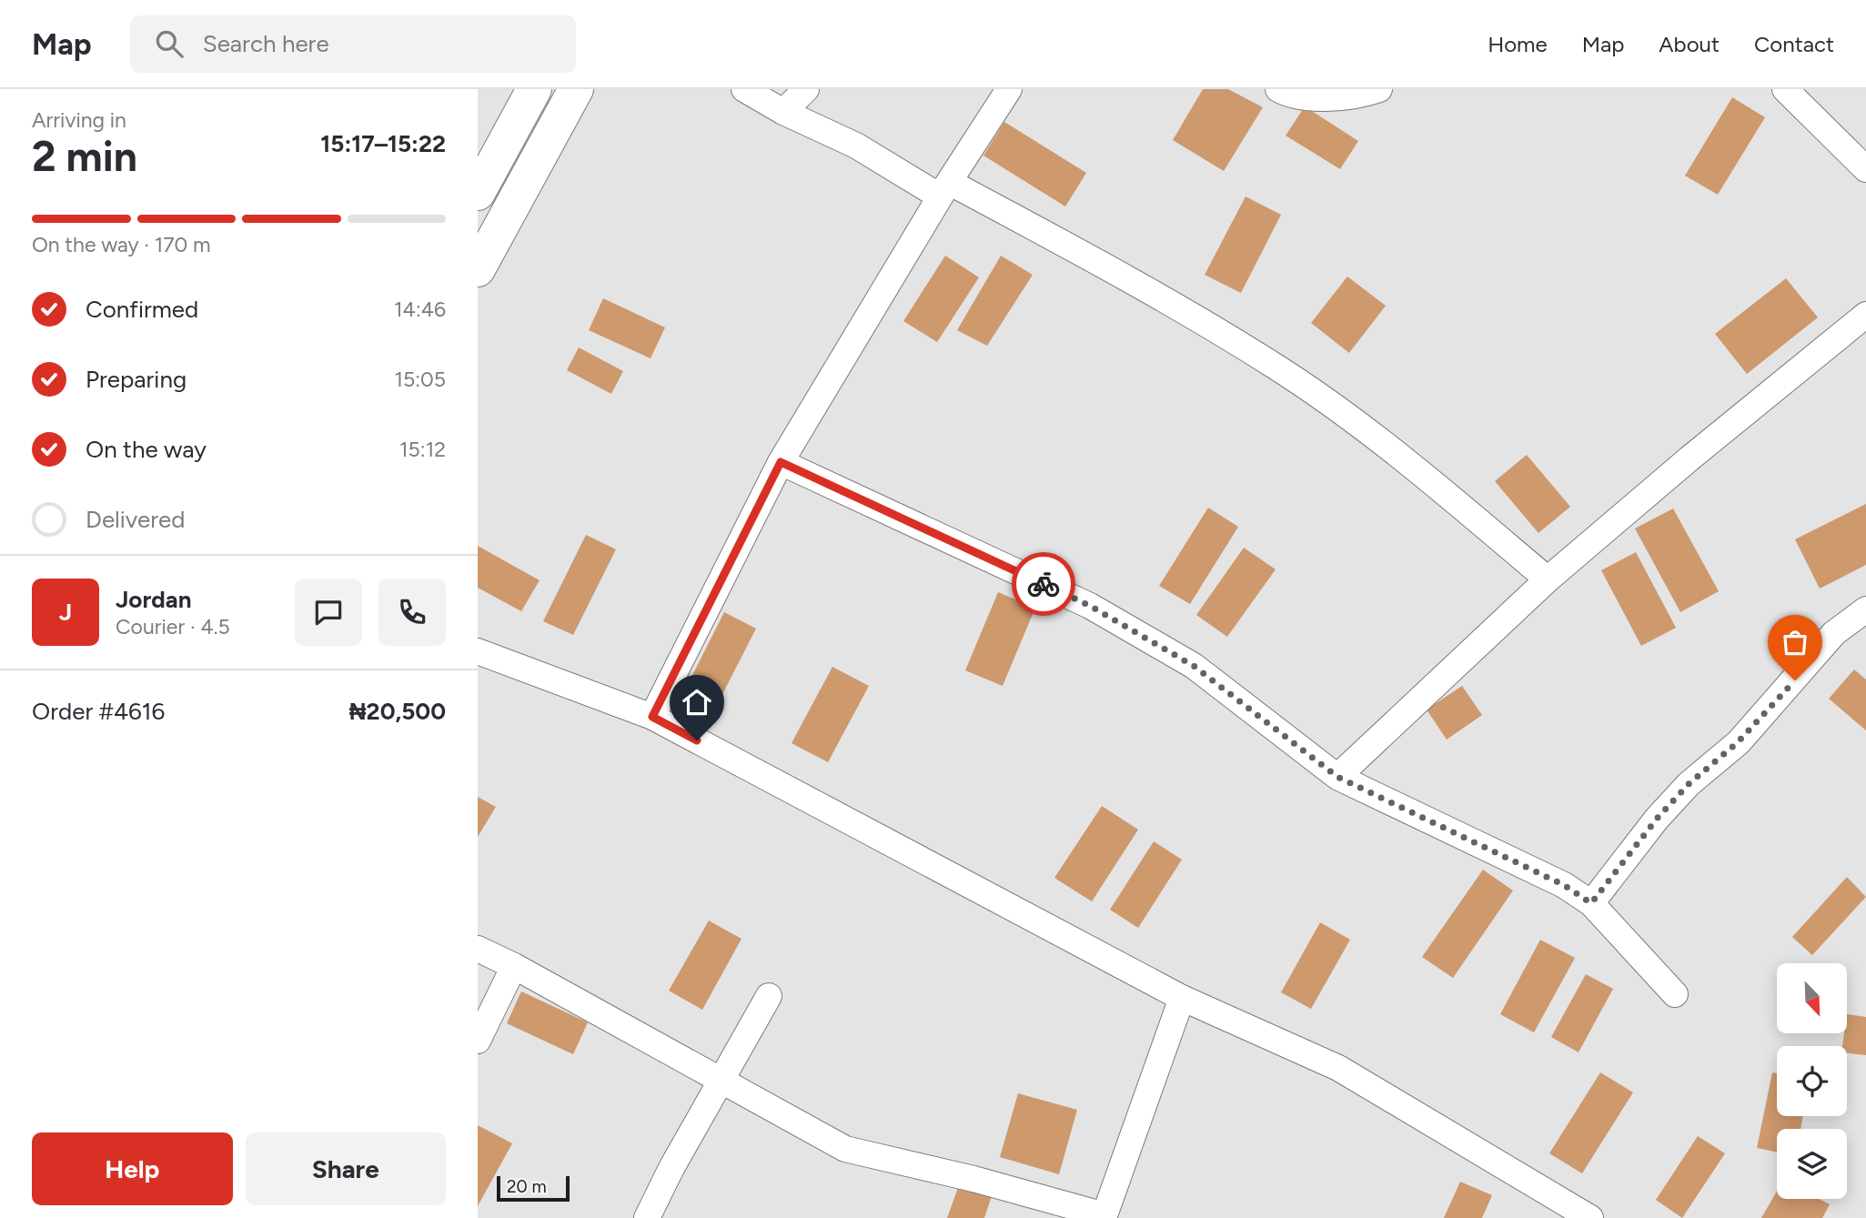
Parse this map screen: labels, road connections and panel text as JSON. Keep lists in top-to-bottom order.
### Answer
{
  "scale_bar": "20 m",
  "north": "bottom right",
  "page": {
    "header": "Map",
    "search": "Search here",
    "nav": [
      "Home",
      "Map",
      "About",
      "Contact"
    ],
    "heading": ["2 min", "Arriving in", "15:17–15:22"],
    "panel": [
      "Jordan",
      "Courier · 4.5",
      "Order #4616",
      "₦20,500"
    ],
    "bar": "On the way · 170 m",
    "list": [
      ["Confirmed", "14:46"],
      ["Preparing", "15:05"],
      ["On the way", "15:12"],
      "Delivered"
    ],
    "round": "J",
    "buttons": ["Help", "Share"],
    "scale": "20 m"
  }
}
